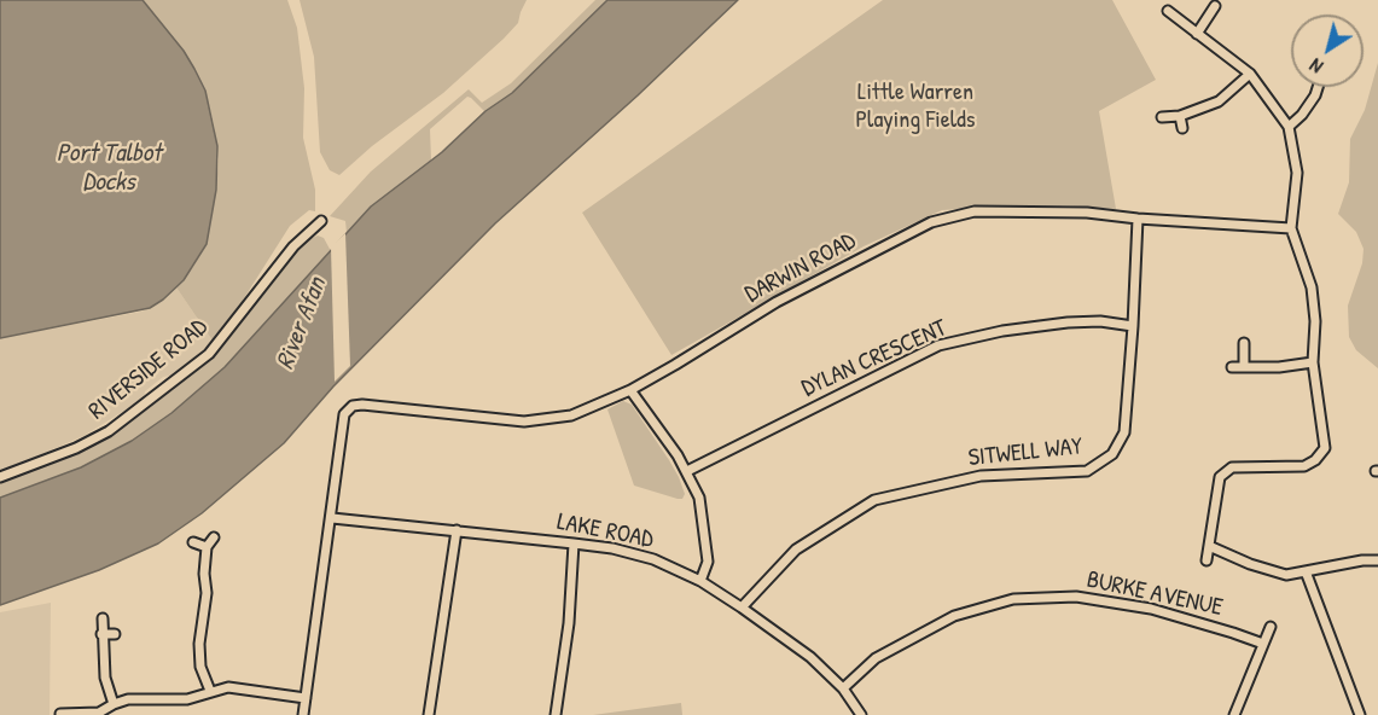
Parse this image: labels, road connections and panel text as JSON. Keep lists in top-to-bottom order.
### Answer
{
  "streets": {
    "street": [
      "DARWIN ROAD",
      "DYLAN CRESCENT",
      "RIVERSIDE ROAD",
      "SITWELL WAY",
      "LAKE ROAD",
      "BURKE AVENUE"
    ]
  },
  "crossings": [
    ["DARWIN ROAD", "SITWELL WAY"],
    ["DARWIN ROAD", "LAKE ROAD"],
    ["DYLAN CRESCENT", "SITWELL WAY"],
    ["SITWELL WAY", "LAKE ROAD"],
    ["LAKE ROAD", "BURKE AVENUE"]
  ],
  "water": ["Port Talbot Docks", "River Afan"],
  "parks": ["Little Warren Playing Fields"],
  "north": "bottom left"
}
